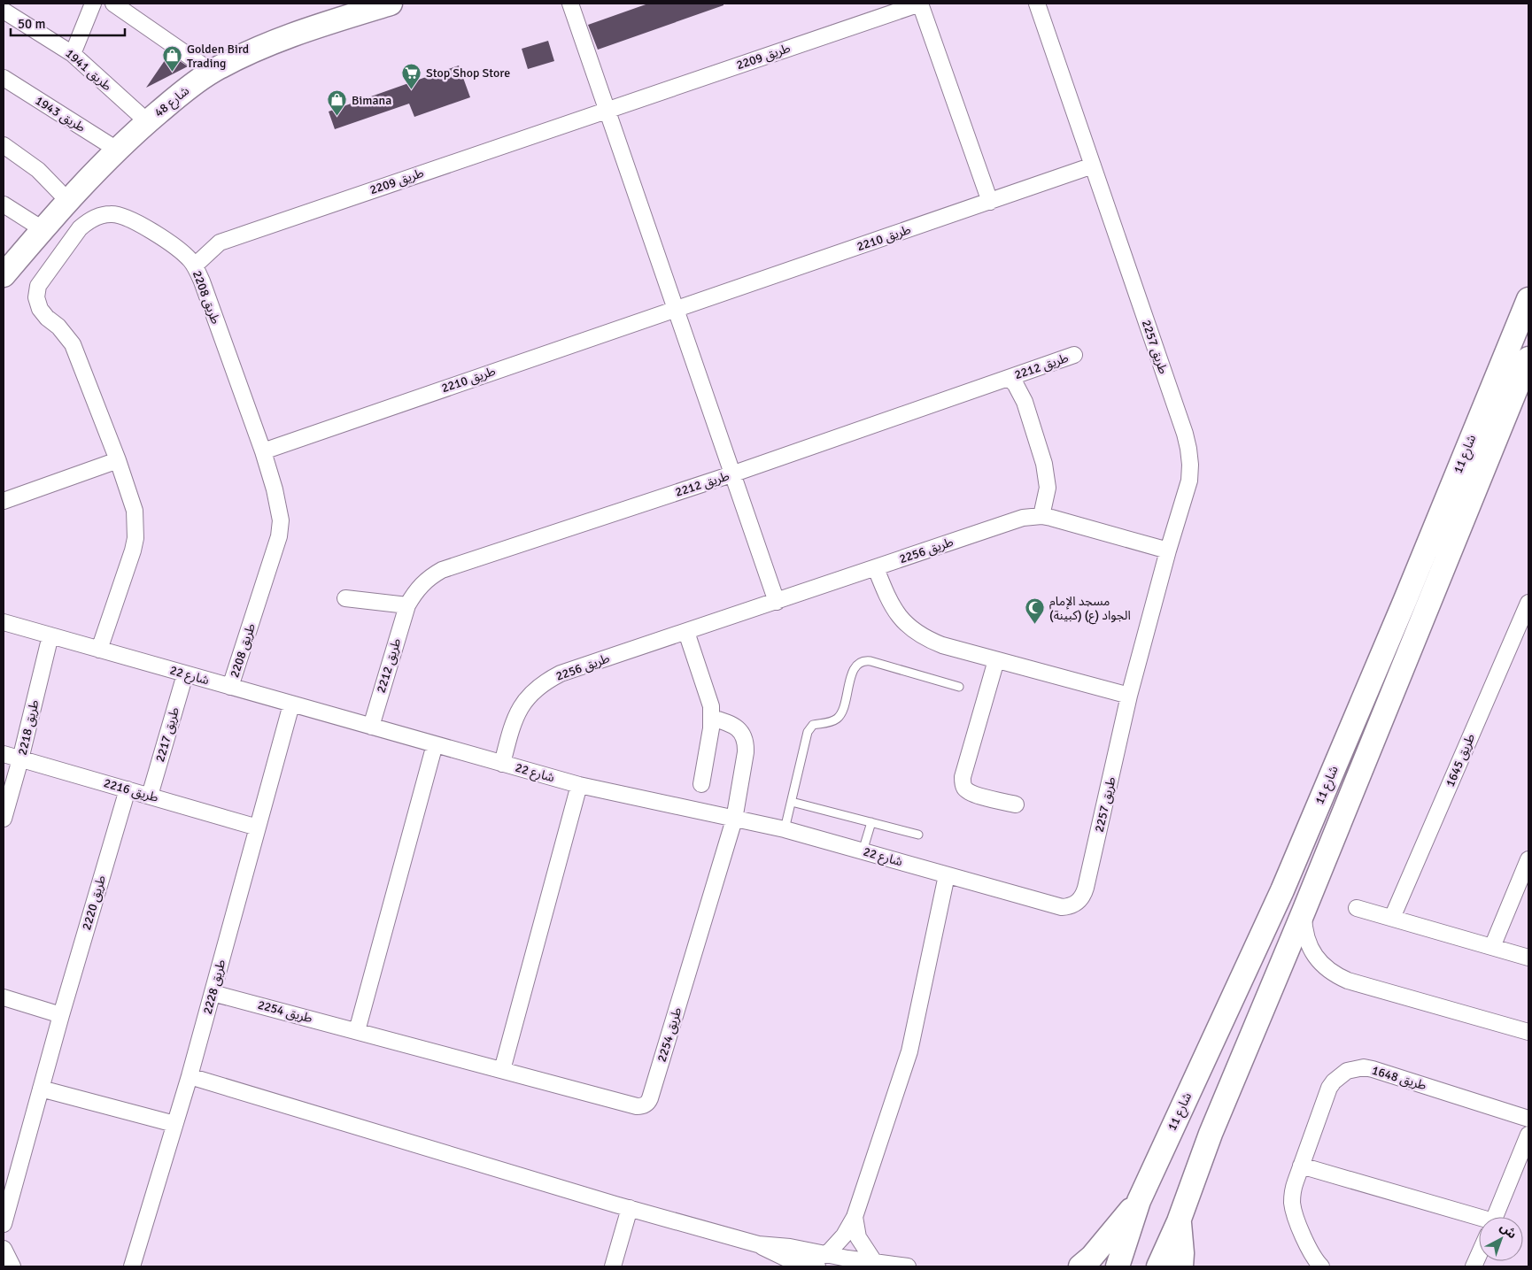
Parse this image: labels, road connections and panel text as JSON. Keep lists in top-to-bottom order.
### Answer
{
  "streets": {
    "street": [
      "طريق 2209",
      "طريق 1941",
      "شارع 48",
      "طريق 1943",
      "طريق 2210",
      "طريق 2208",
      "طريق 2257",
      "طريق 2212",
      "شارع 11",
      "طريق 2256",
      "شارع 22",
      "طريق 2218",
      "طريق 2217",
      "طريق 1645",
      "طريق 2216",
      "طريق 2220",
      "طريق 2228",
      "طريق 2254",
      "طريق 1648"
    ]
  },
  "crossings": [
    ["طريق 2209", "طريق 2210"],
    ["طريق 2209", "طريق 2208"],
    ["طريق 1941", "شارع 48"],
    ["شارع 48", "طريق 1943"],
    ["طريق 2210", "طريق 2208"],
    ["طريق 2210", "طريق 2257"],
    ["طريق 2208", "شارع 22"],
    ["طريق 2257", "طريق 2256"],
    ["طريق 2257", "شارع 22"],
    ["طريق 2212", "طريق 2256"],
    ["طريق 2212", "شارع 22"],
    ["طريق 2256", "شارع 22"],
    ["شارع 22", "طريق 2218"],
    ["شارع 22", "طريق 2217"],
    ["شارع 22", "طريق 2228"],
    ["شارع 22", "طريق 2254"],
    ["طريق 2218", "طريق 2216"],
    ["طريق 2217", "طريق 2216"],
    ["طريق 2216", "طريق 2220"],
    ["طريق 2216", "طريق 2228"],
    ["طريق 2228", "طريق 2254"]
  ],
  "places": {
    "shop": ["Golden Bird Trading", "Bimana"],
    "supermarket": ["Stop Shop Store"],
    "mosque": ["مسجد الإمام الجواد (ع) (كبينة)"]
  },
  "scale_bar": "50 m",
  "north": "top right"
}
